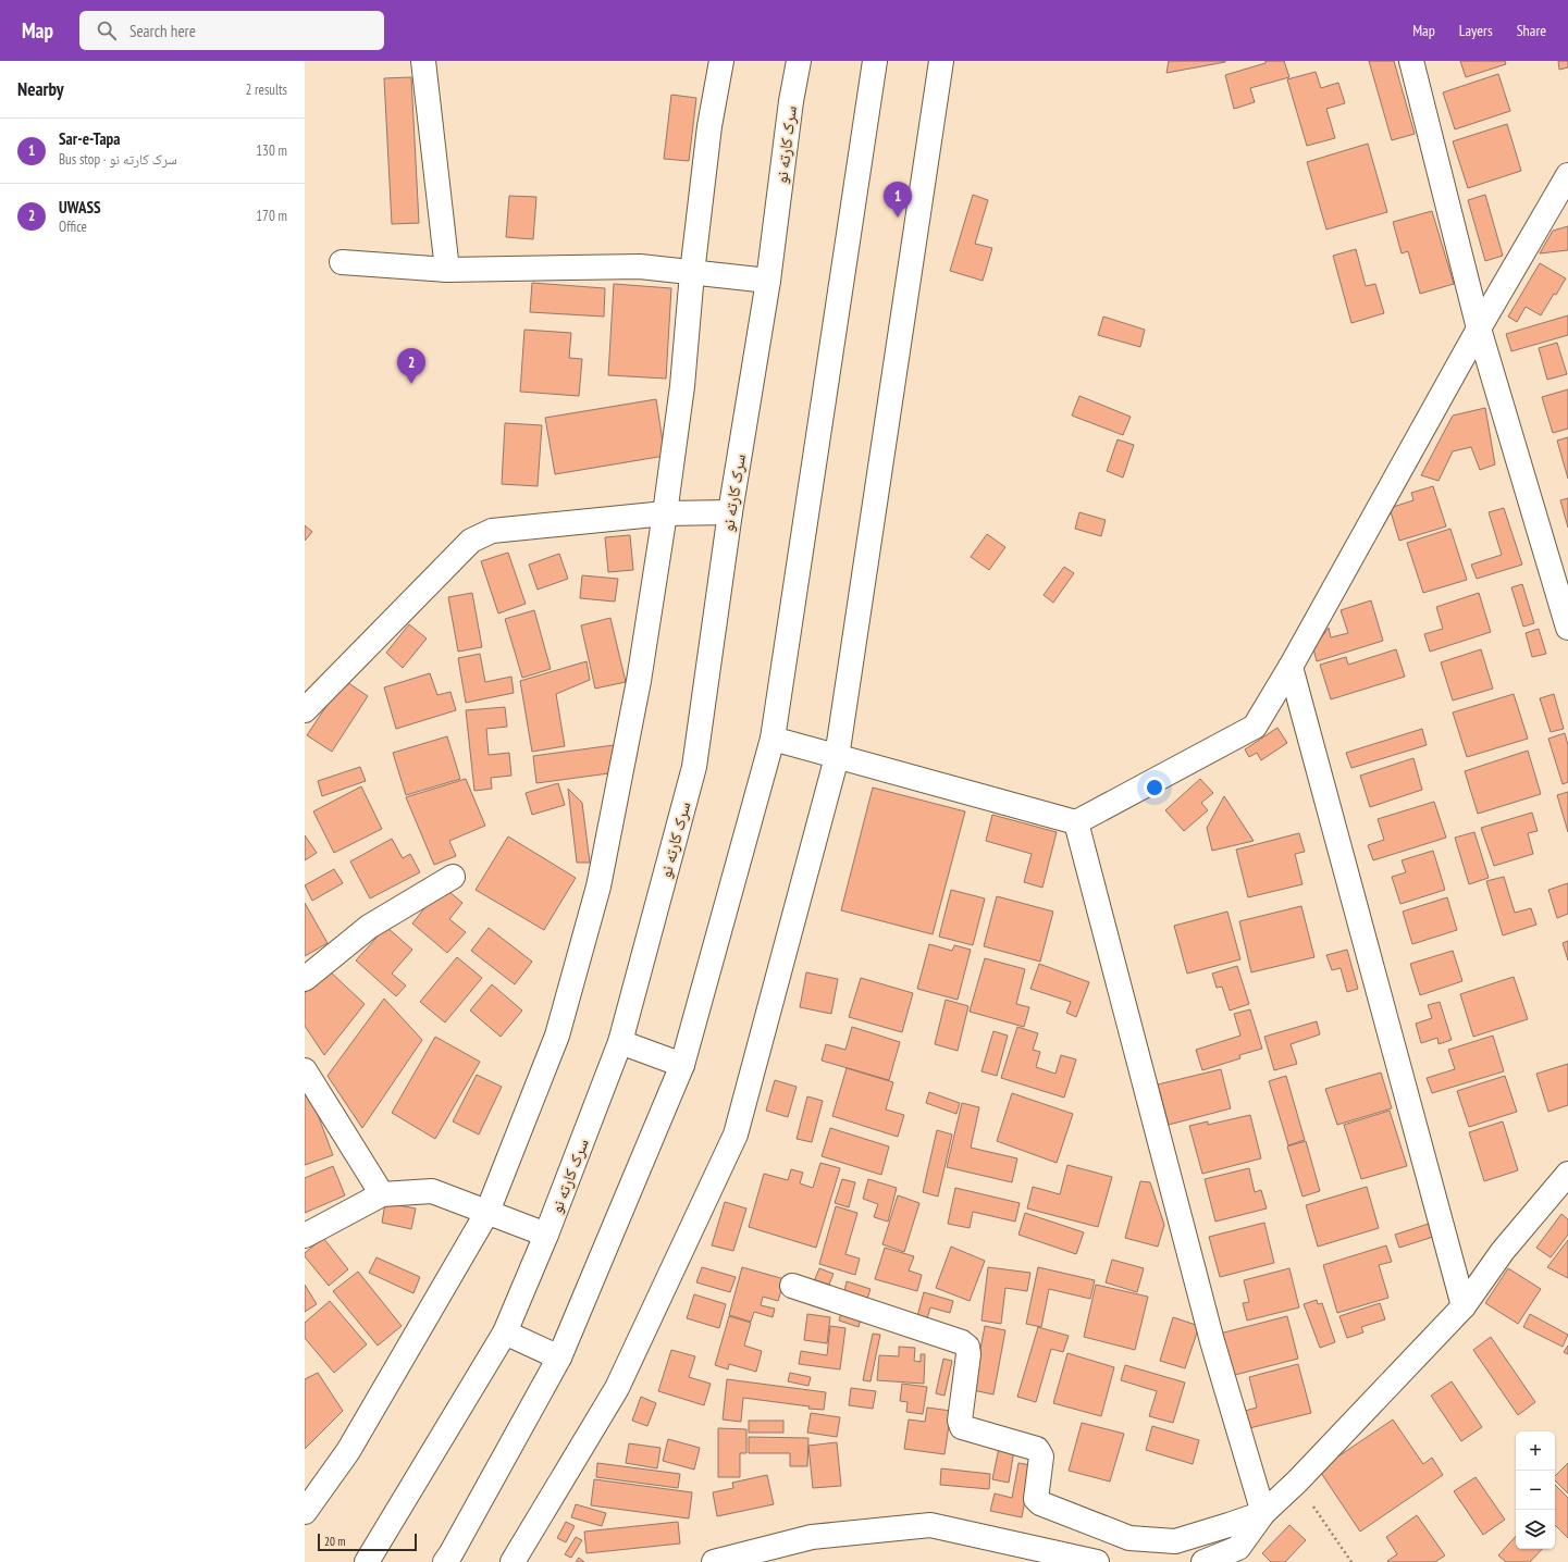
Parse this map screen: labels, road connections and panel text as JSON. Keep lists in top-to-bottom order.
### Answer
{
  "streets": {
    "main road": ["سرک کارته نو"]
  },
  "scale_bar": "20 m",
  "page": {
    "header": "Map",
    "search": "Search here",
    "nav": ["Map", "Layers", "Share"],
    "heading": ["Nearby", "2 results"],
    "list": [
      {
        "mark": "1",
        "name": "Sar-e-Tapa",
        "note": "Bus stop · سرک کارته نو",
        "value": "130 m"
      },
      {
        "mark": "2",
        "name": "UWASS",
        "note": "Office",
        "value": "170 m"
      }
    ],
    "pins": ["1", "2"],
    "map_buttons": ["+", "−"],
    "scale": "20 m"
  }
}
